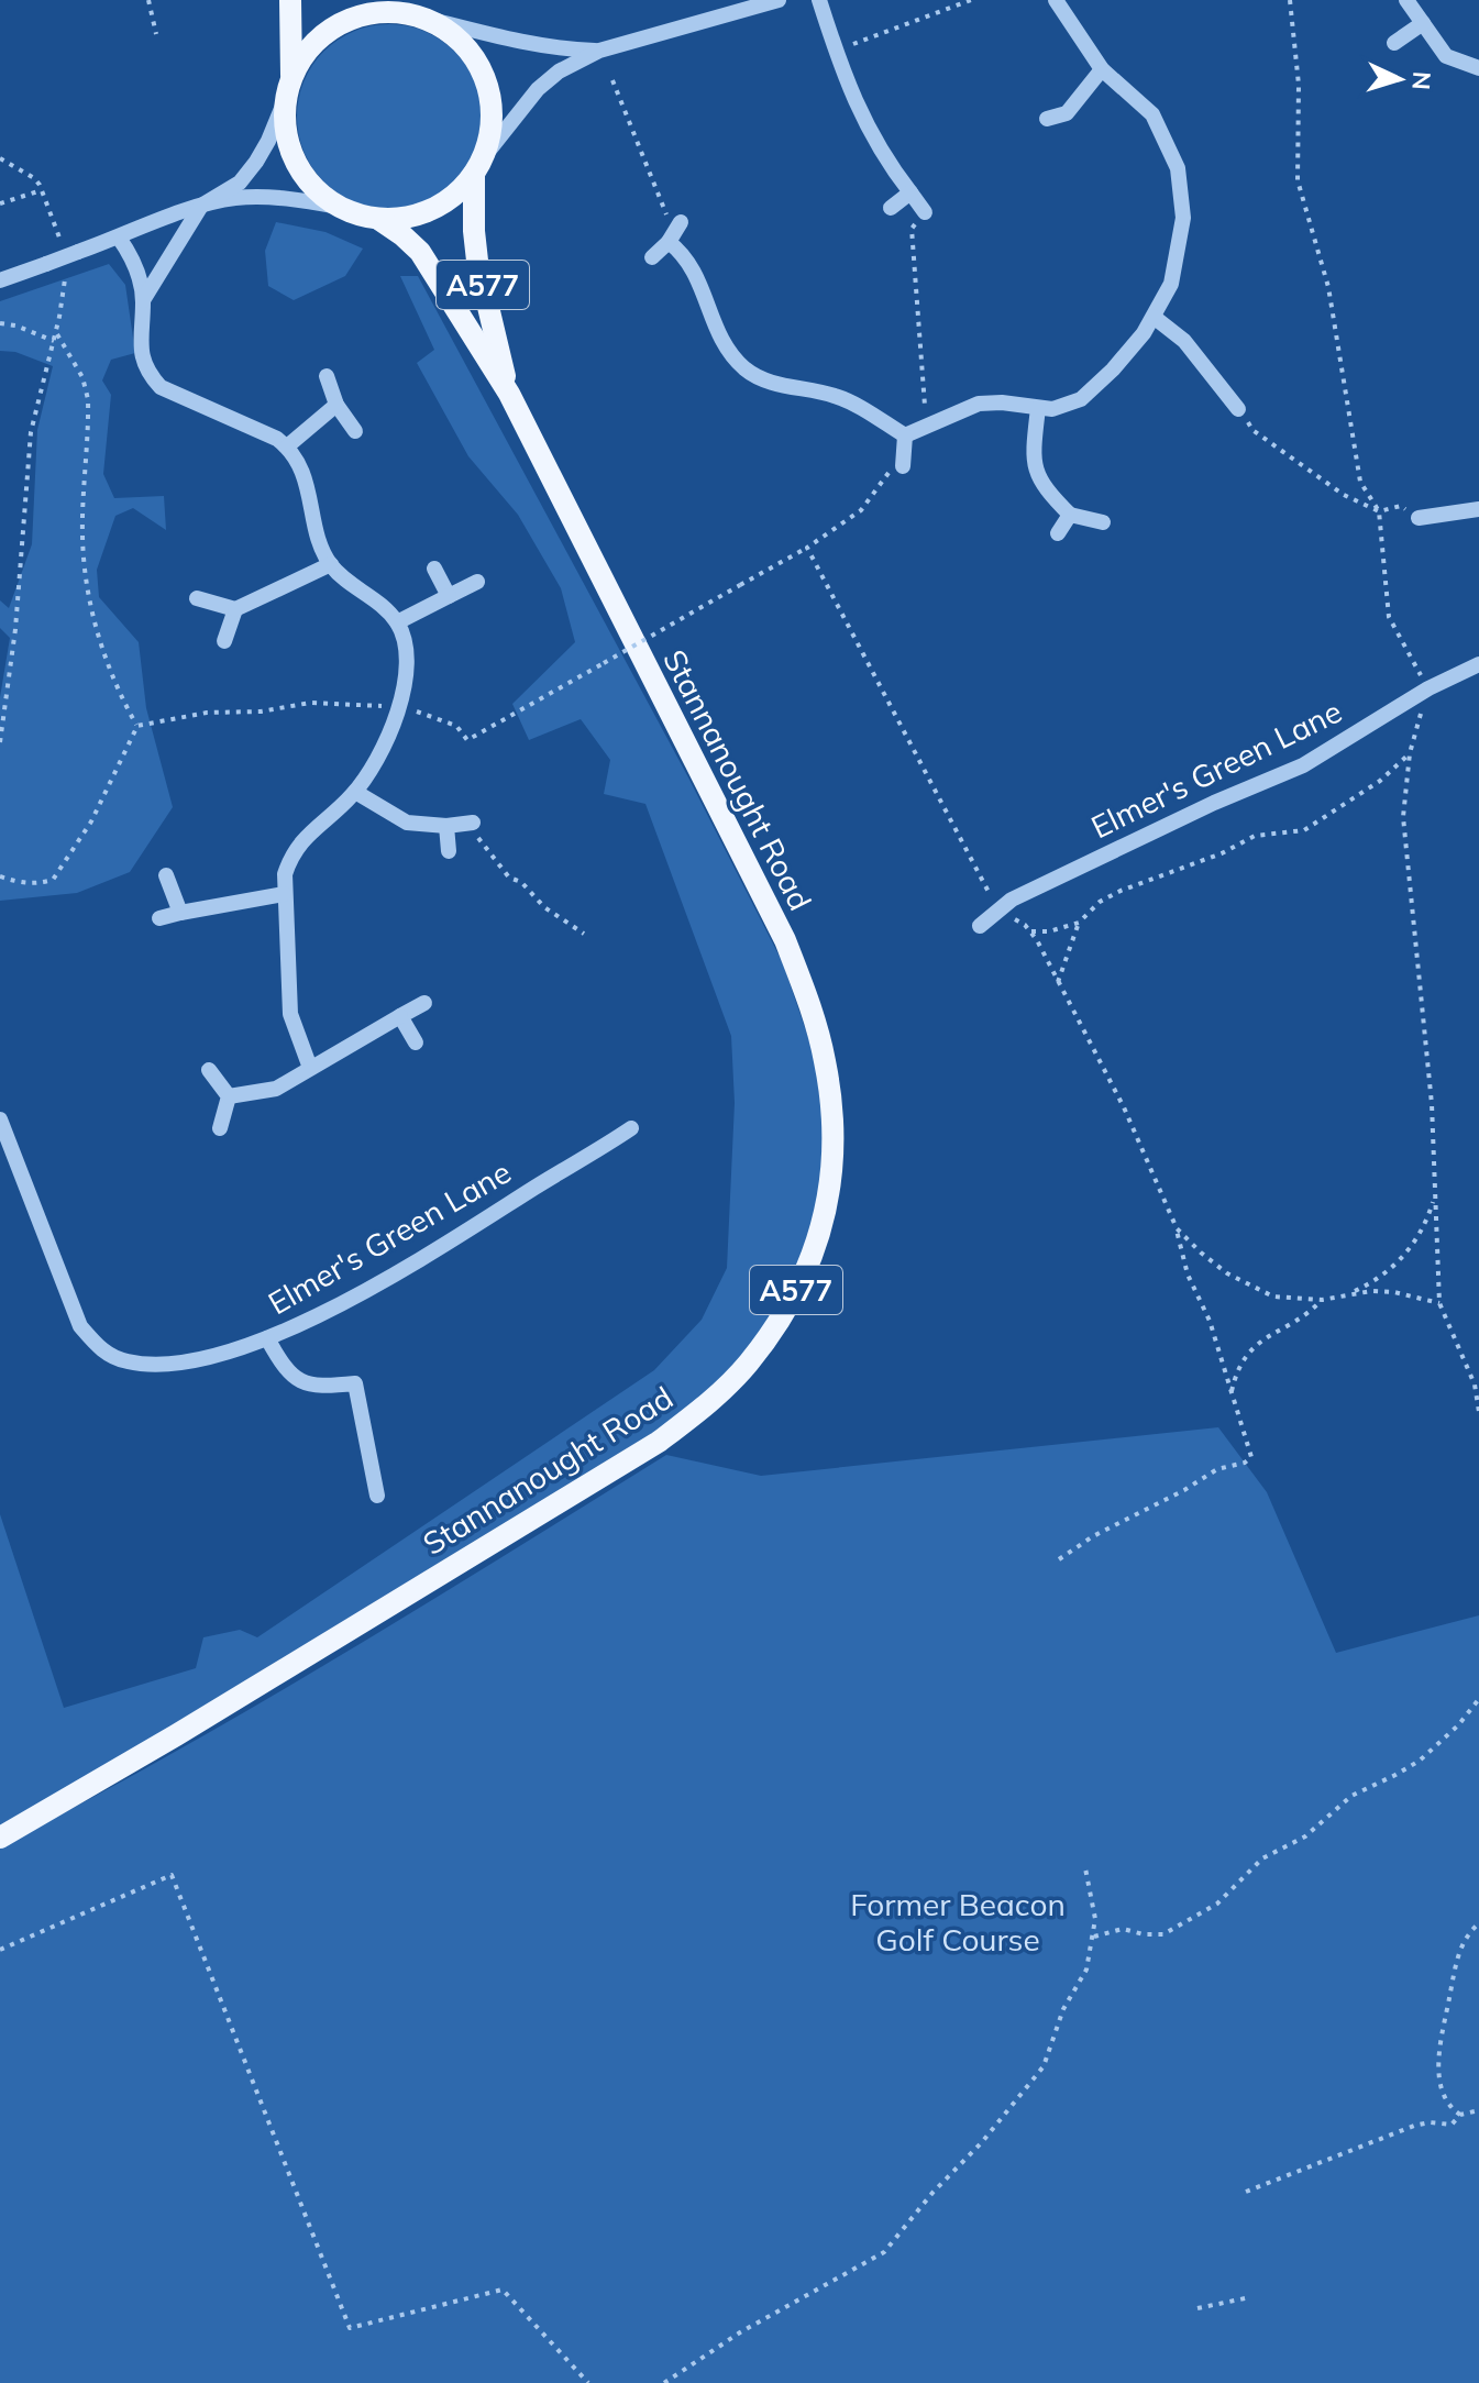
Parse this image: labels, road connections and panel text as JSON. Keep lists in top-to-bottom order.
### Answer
{
  "streets": {
    "main road": ["A577", "Stannanought Road"],
    "street": ["Elmer's Green Lane"]
  },
  "crossings": [
    ["A577", "Stannanought Road"]
  ],
  "parks": ["Former Beacon Golf Course"],
  "north": "right"
}
